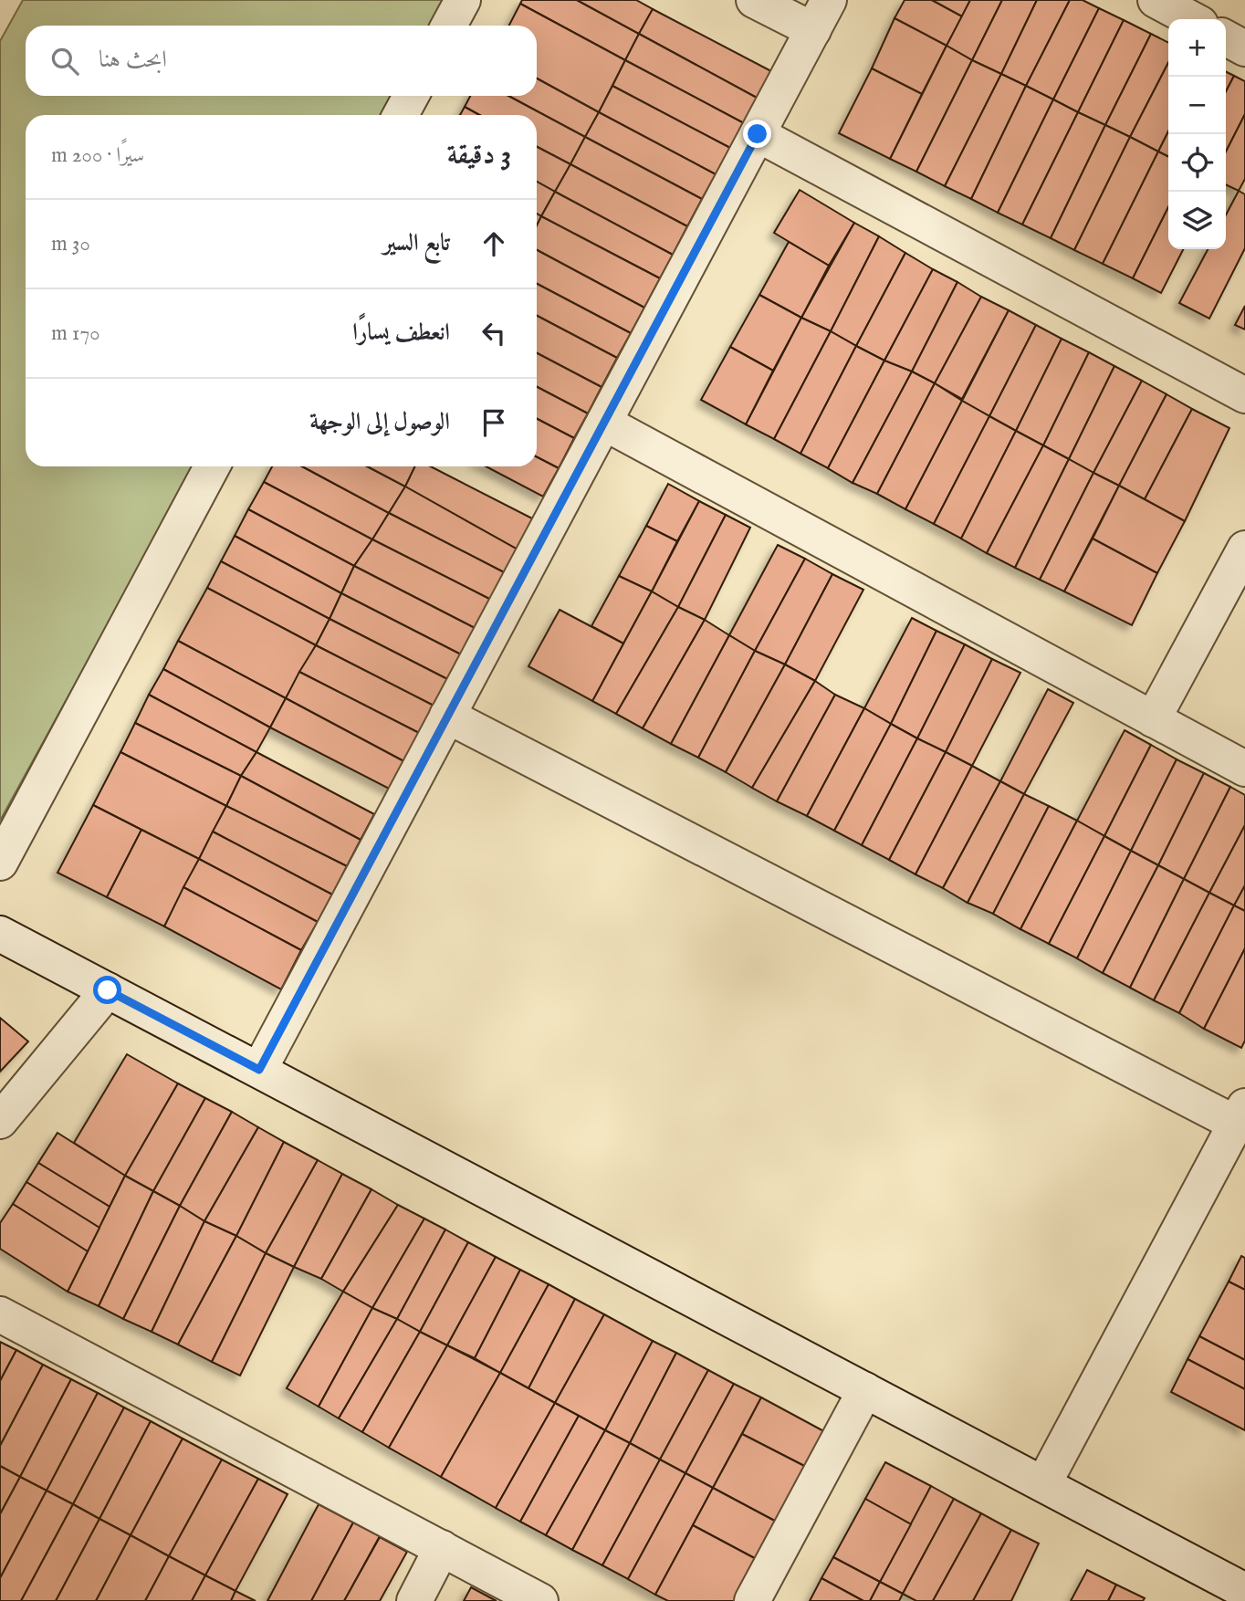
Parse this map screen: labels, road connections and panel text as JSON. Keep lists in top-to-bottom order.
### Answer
{
  "page": {
    "map_buttons": ["+", "−"],
    "search": "ابحث هنا",
    "heading": ["3 دقيقة", "سيرًا · 200 m"],
    "list": [
      ["تابع السير", "30 m"],
      ["انعطف يسارًا", "170 m"],
      "الوصول إلى الوجهة"
    ]
  }
}
